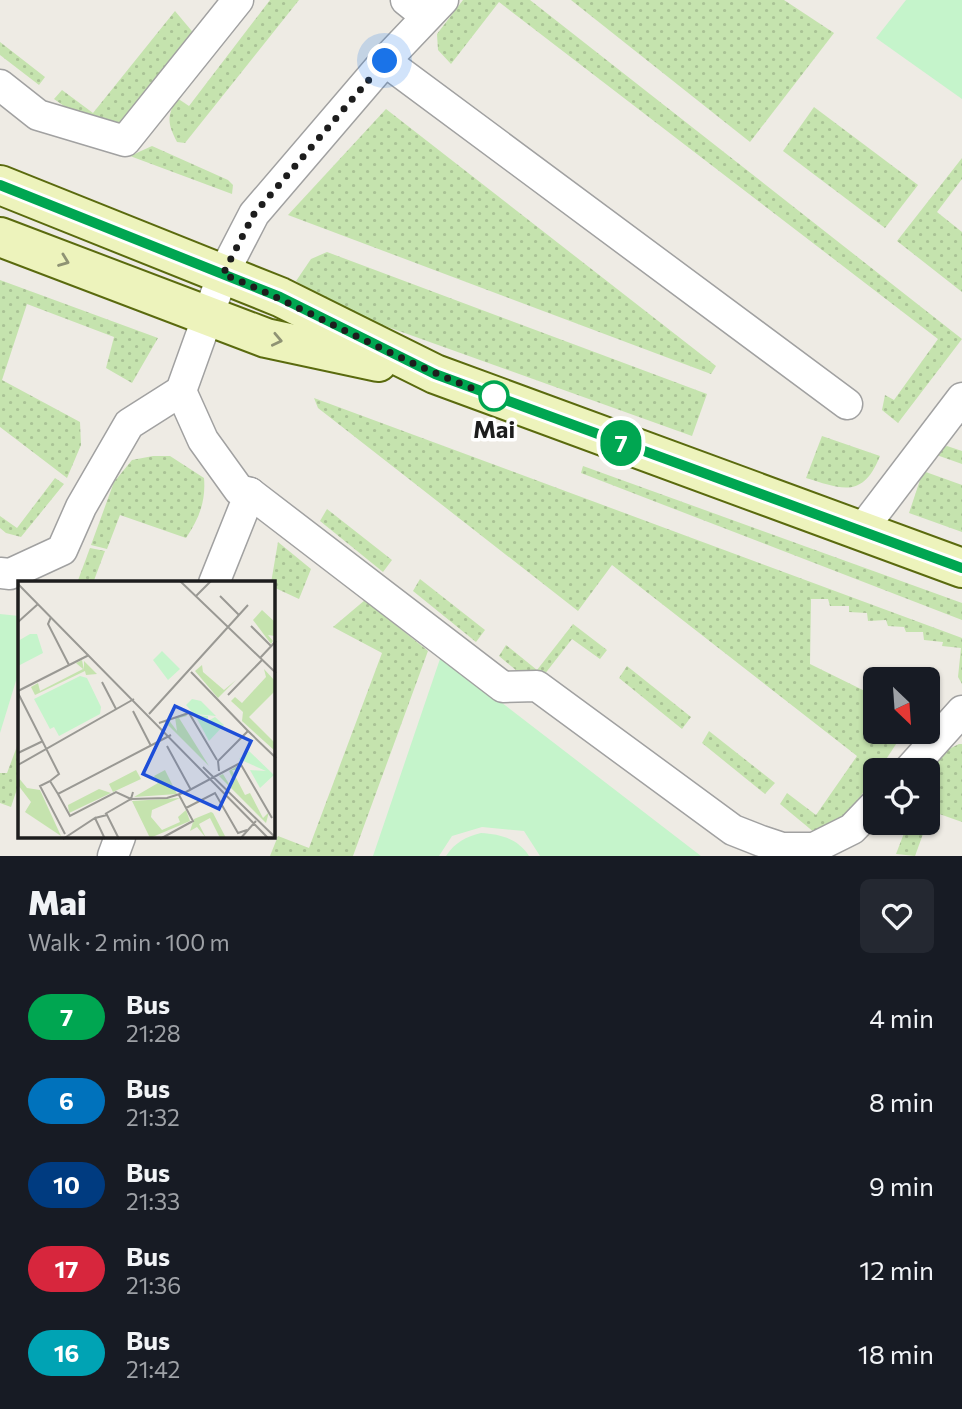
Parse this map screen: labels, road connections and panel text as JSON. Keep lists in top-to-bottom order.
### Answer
{
  "places": ["Mai"],
  "lines": ["bus line 7"],
  "north": "bottom right",
  "page": {
    "on_map": "7",
    "heading": ["Mai", "Walk · 2 min · 100 m"],
    "list": [
      {
        "mark": "7",
        "name": "Bus",
        "note": "21:28",
        "value": "4 min"
      },
      {
        "mark": "6",
        "name": "Bus",
        "note": "21:32",
        "value": "8 min"
      },
      {
        "mark": "10",
        "name": "Bus",
        "note": "21:33",
        "value": "9 min"
      },
      {
        "mark": "17",
        "name": "Bus",
        "note": "21:36",
        "value": "12 min"
      },
      {
        "mark": "16",
        "name": "Bus",
        "note": "21:42",
        "value": "18 min"
      }
    ]
  }
}
